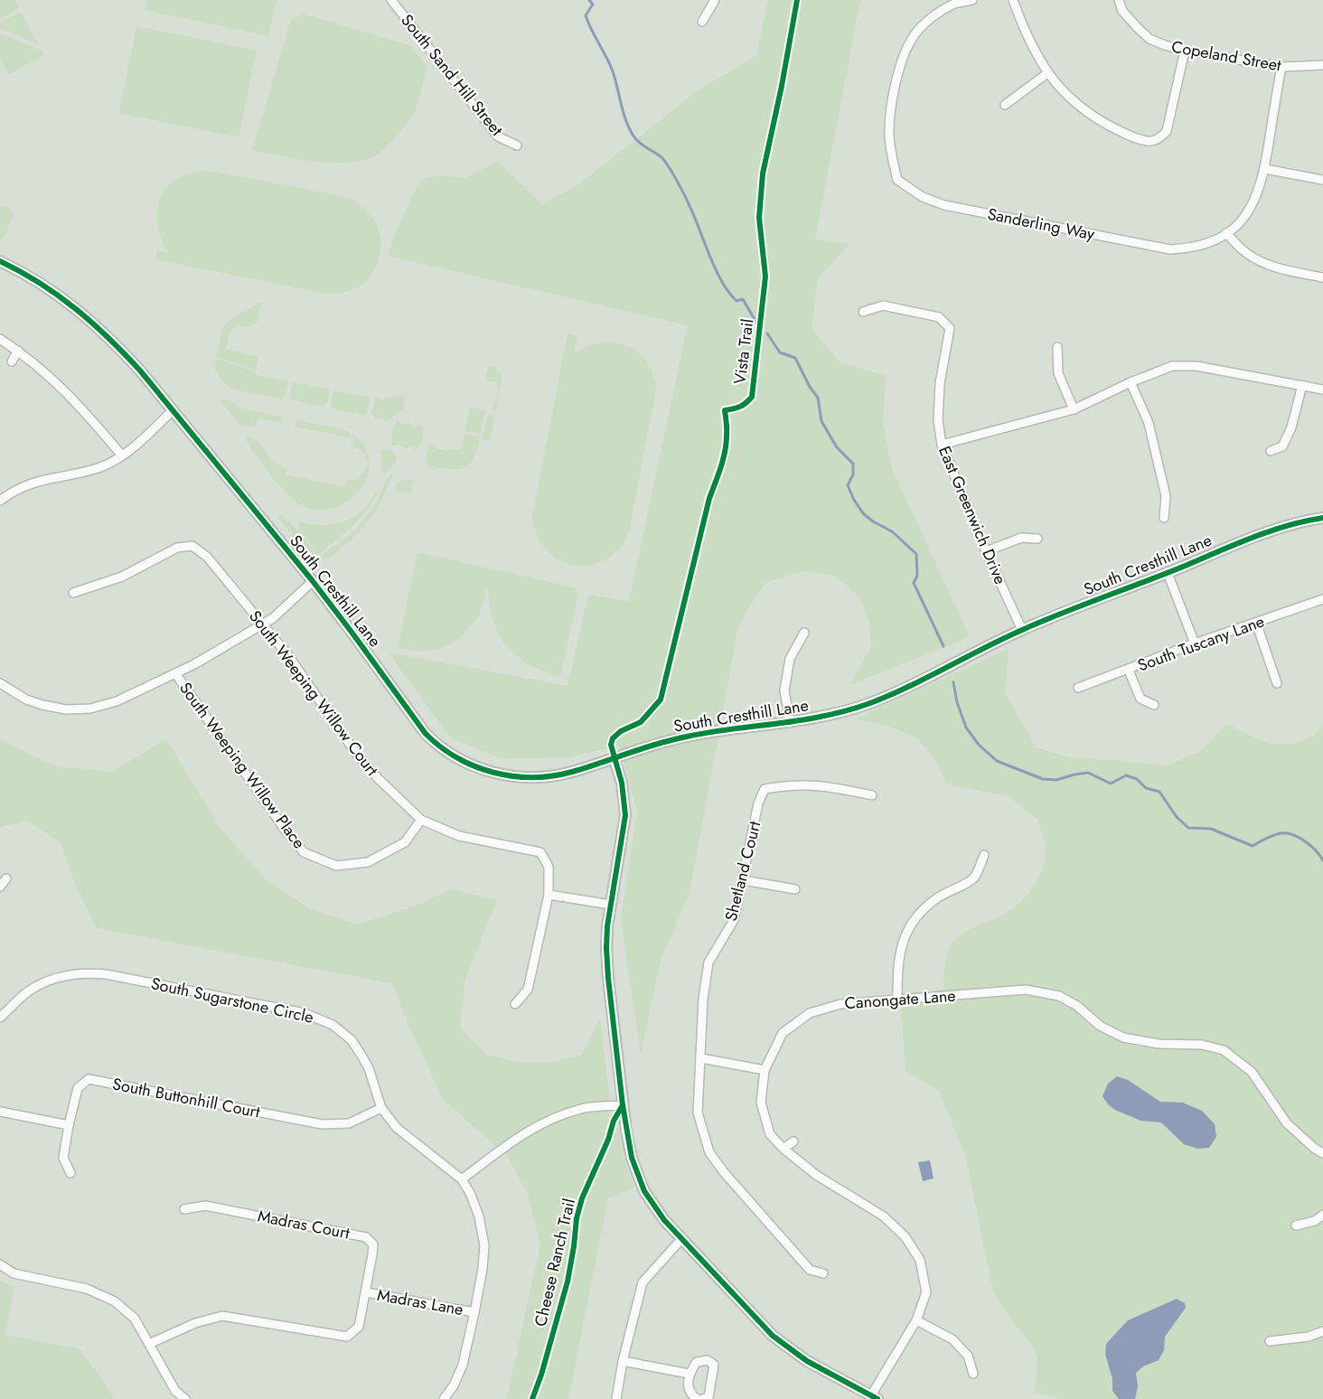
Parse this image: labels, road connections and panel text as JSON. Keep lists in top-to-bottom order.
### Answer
{
  "streets": {
    "street": [
      "Copeland Street",
      "South Sand Hill Street",
      "Sanderling Way",
      "East Greenwich Drive",
      "South Cresthill Lane",
      "South Tuscany Lane",
      "South Weeping Willow Court",
      "South Weeping Willow Place",
      "Shetland Court",
      "Canongate Lane",
      "South Sugarstone Circle",
      "South Buttonhill Court",
      "Madras Court",
      "Madras Lane"
    ],
    "cycle path": ["Vista Trail", "Cheese Ranch Trail"]
  },
  "crossings": [
    ["Copeland Street", "Sanderling Way"],
    ["East Greenwich Drive", "South Cresthill Lane"],
    ["South Weeping Willow Court", "South Weeping Willow Place"],
    ["South Sugarstone Circle", "South Buttonhill Court"],
    ["South Sugarstone Circle", "Madras Lane"],
    ["Madras Court", "Madras Lane"]
  ]
}
